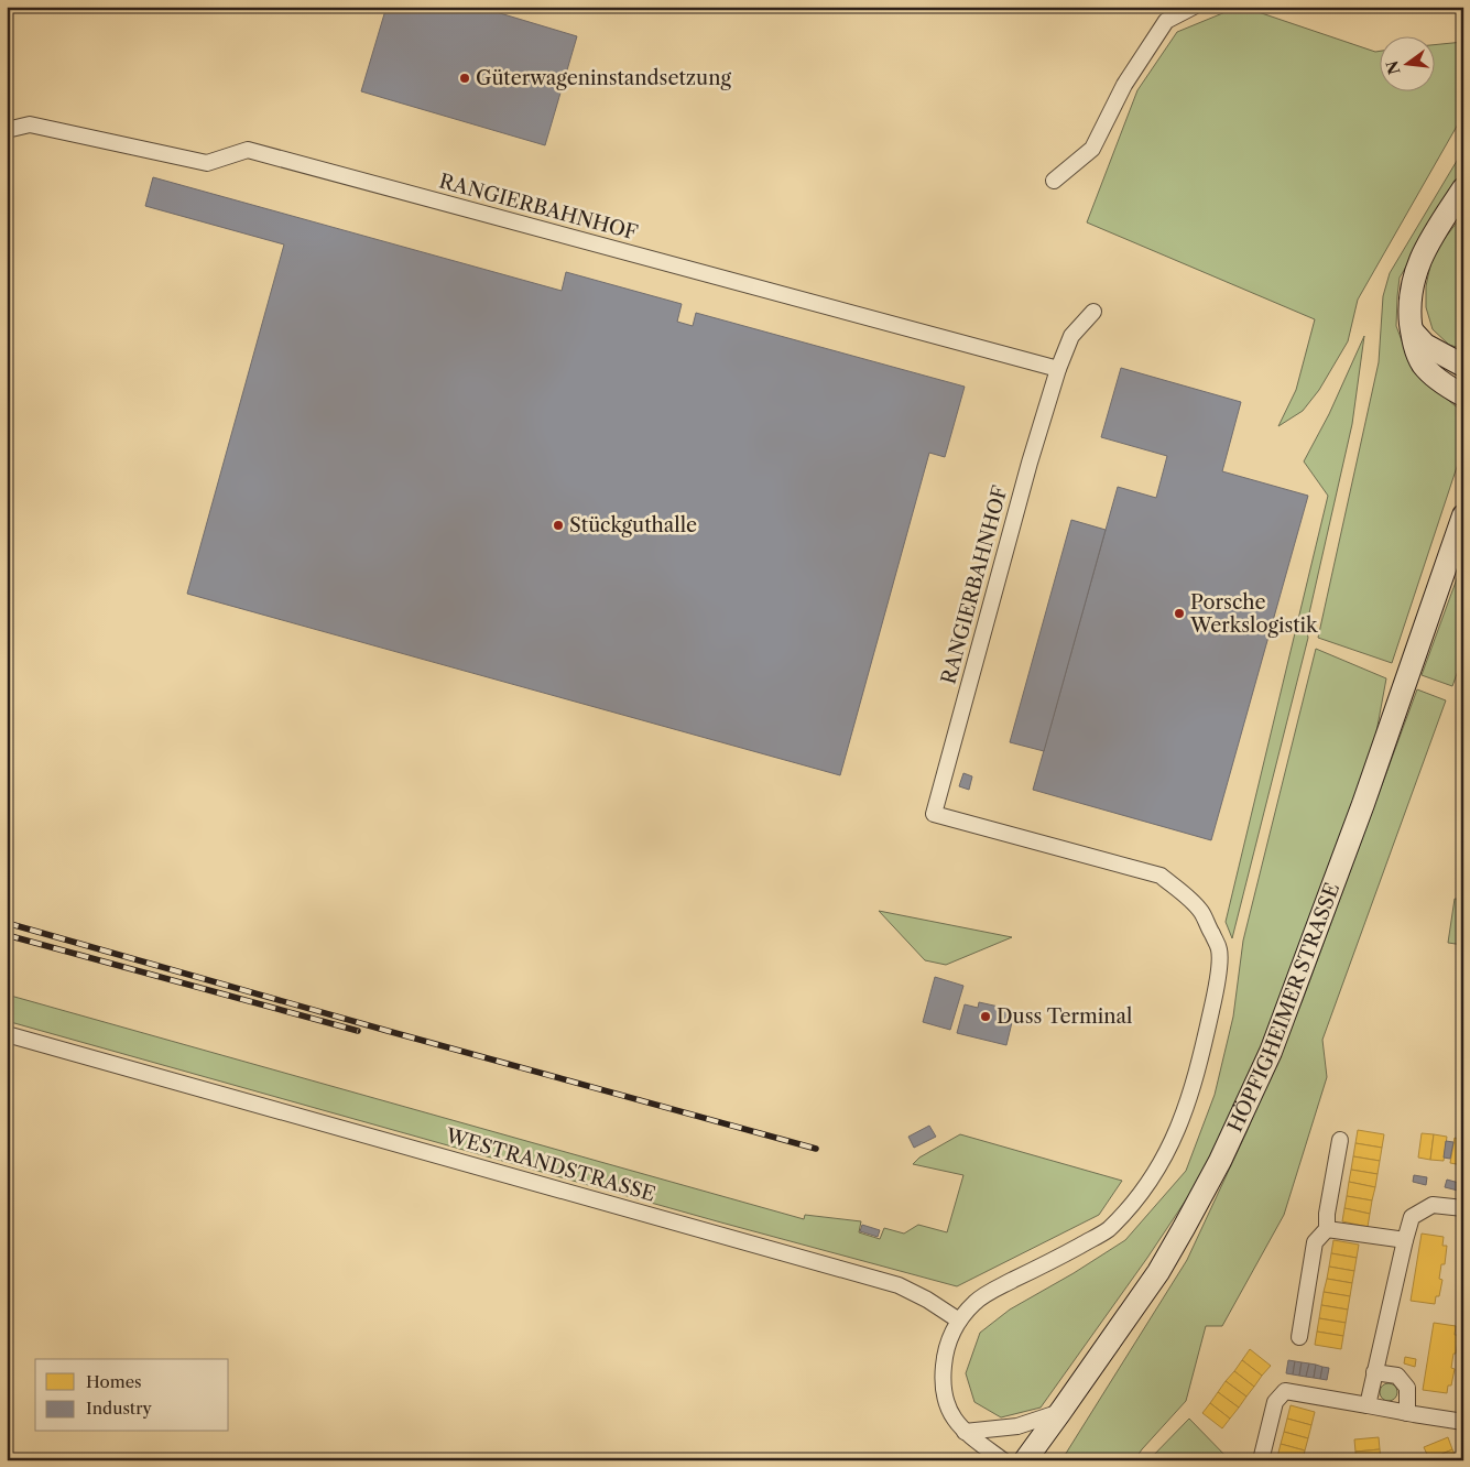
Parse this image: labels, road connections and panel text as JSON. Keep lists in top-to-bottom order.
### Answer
{
  "streets": {
    "main road": ["HÖPFIGHEIMER STRASSE"],
    "street": ["RANGIERBAHNHOF", "WESTRANDSTRASSE"]
  },
  "crossings": [
    ["RANGIERBAHNHOF", "WESTRANDSTRASSE"]
  ],
  "places": [
    "Güterwageninstandsetzung",
    "Stückguthalle",
    "Porsche Werkslogistik",
    "Duss Terminal"
  ],
  "legend": ["Homes", "Industry"],
  "north": "left"
}
